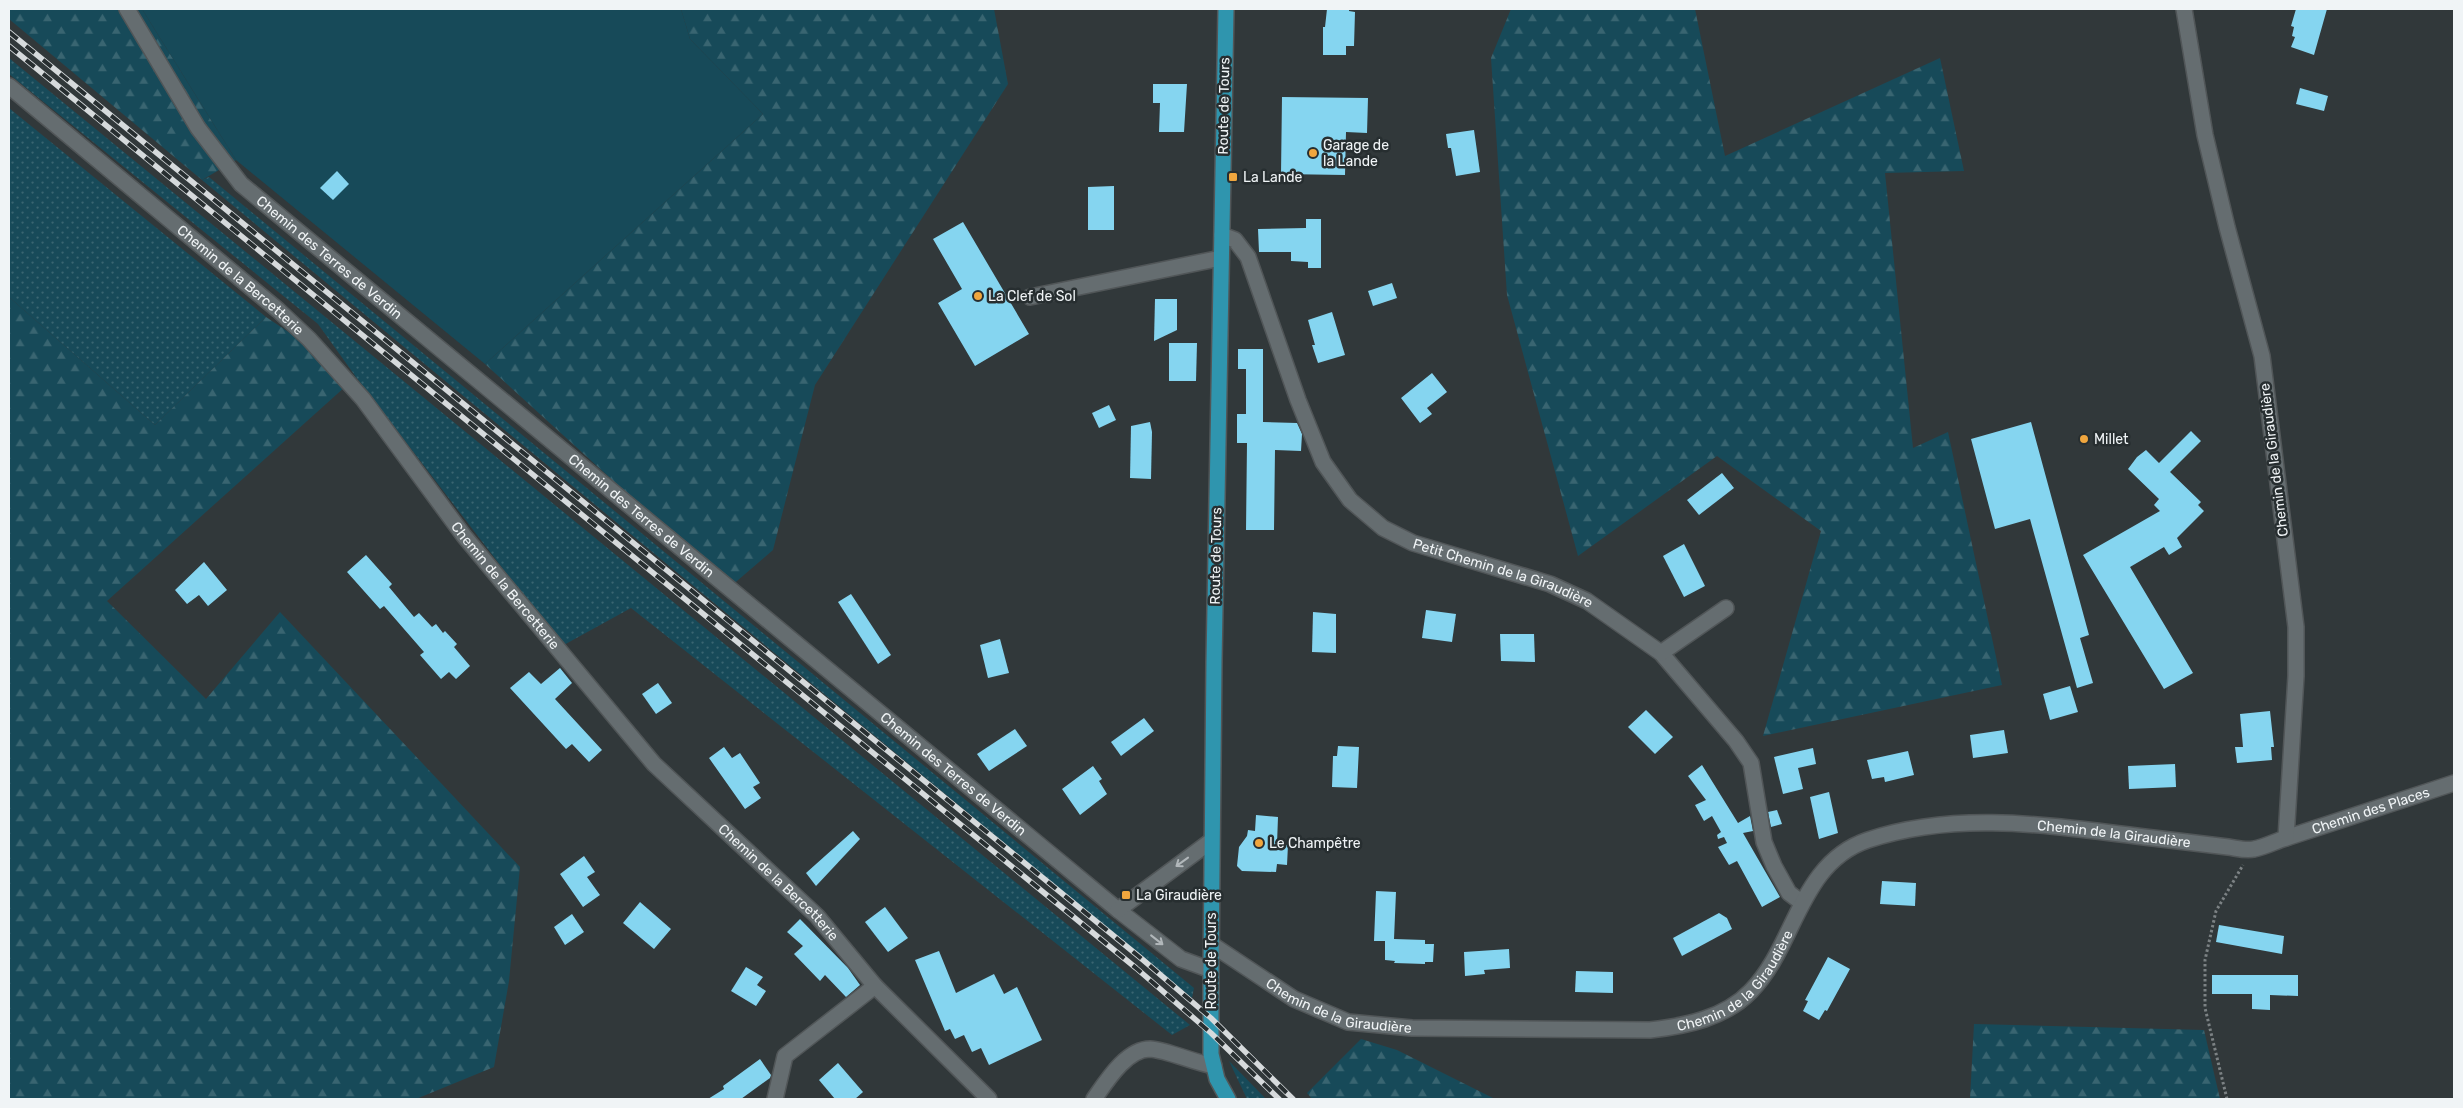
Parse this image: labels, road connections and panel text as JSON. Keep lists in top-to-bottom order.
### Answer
{
  "streets": {
    "main road": ["Route de Tours"],
    "street": [
      "Chemin des Terres de Verdin",
      "Chemin de la Bercetterie",
      "Chemin de la Giraudière",
      "Petit Chemin de la Giraudière",
      "Chemin des Places"
    ]
  },
  "crossings": [
    ["Route de Tours", "Chemin des Terres de Verdin"],
    ["Route de Tours", "Chemin de la Giraudière"],
    ["Route de Tours", "Petit Chemin de la Giraudière"],
    ["Chemin de la Giraudière", "Petit Chemin de la Giraudière"],
    ["Chemin de la Giraudière", "Chemin des Places"]
  ],
  "places": {
    "other": [
      "Garage de la Lande",
      "La Clef de Sol",
      "Millet",
      "Le Champêtre"
    ],
    "transit": ["La Lande", "La Giraudière"]
  }
}
